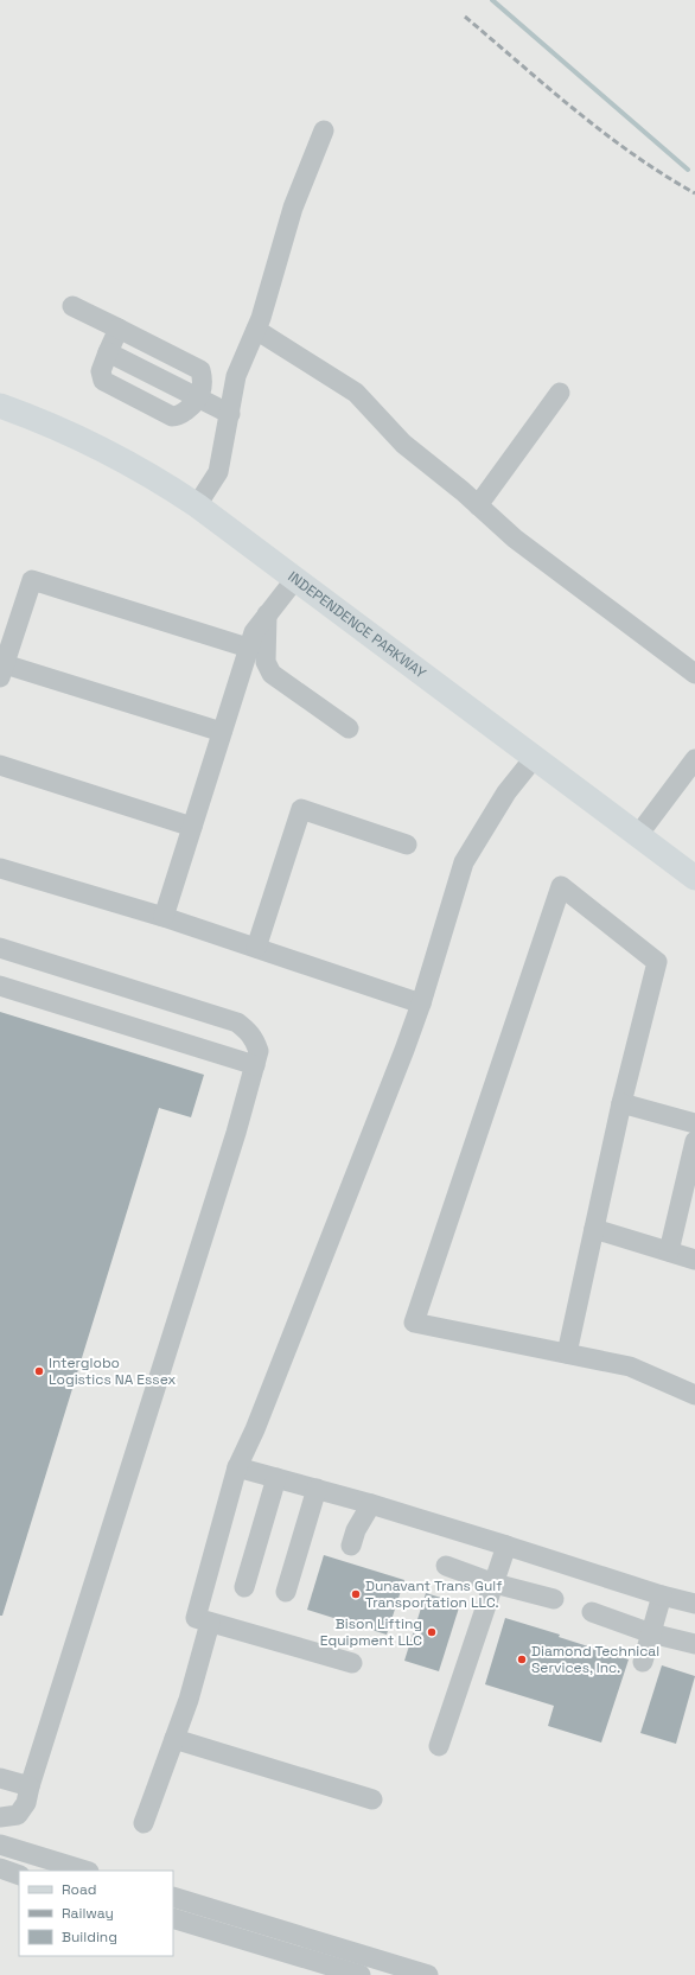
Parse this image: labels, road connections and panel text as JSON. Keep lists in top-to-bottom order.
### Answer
{
  "streets": {
    "main road": ["INDEPENDENCE PARKWAY"]
  },
  "places": [
    "Interglobo Logistics NA Essex",
    "Dunavant Trans Gulf Transportation LLC.",
    "Bison Lifting Equipment LLC",
    "Diamond Technical Services, Inc."
  ],
  "legend": ["Road", "Railway", "Building"]
}
